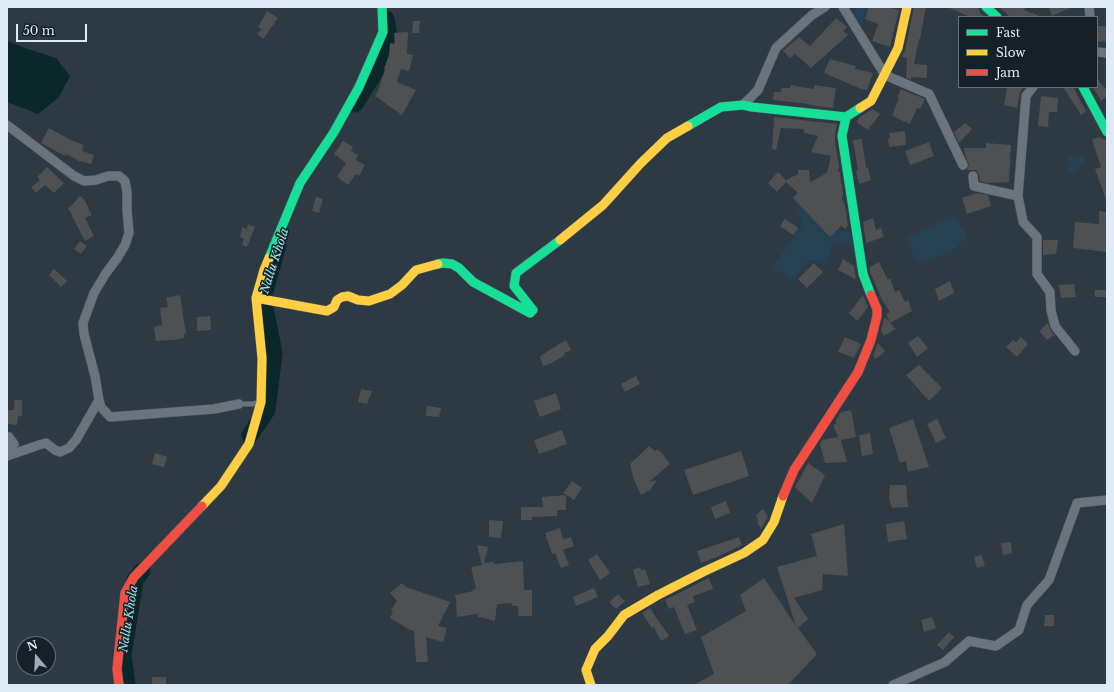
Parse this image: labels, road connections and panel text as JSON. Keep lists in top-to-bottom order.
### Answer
{
  "water": ["Nallu Khola"],
  "legend": ["Fast", "Slow", "Jam"],
  "scale_bar": "50 m",
  "north": "top"
}
